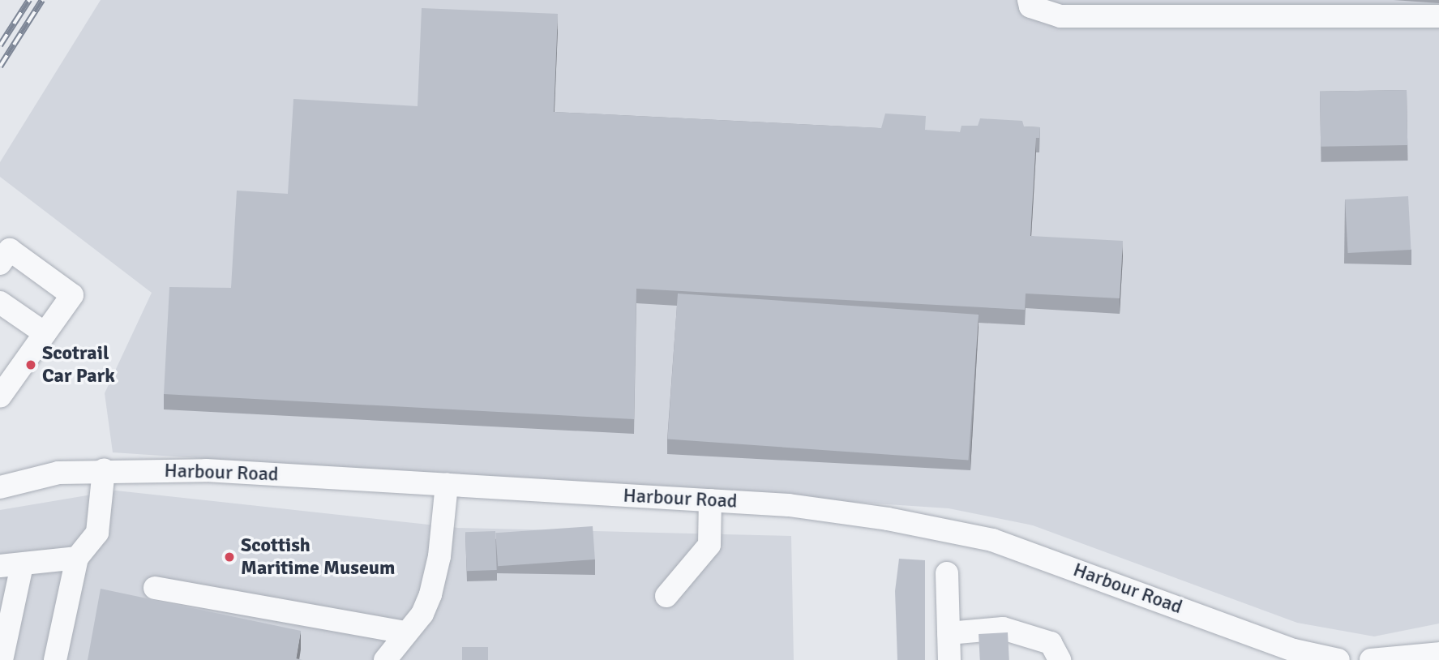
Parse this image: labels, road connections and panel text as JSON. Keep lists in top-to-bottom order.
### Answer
{
  "streets": {
    "street": ["Harbour Road"]
  },
  "places": ["Scotrail Car Park", "Scottish Maritime Museum"]
}
